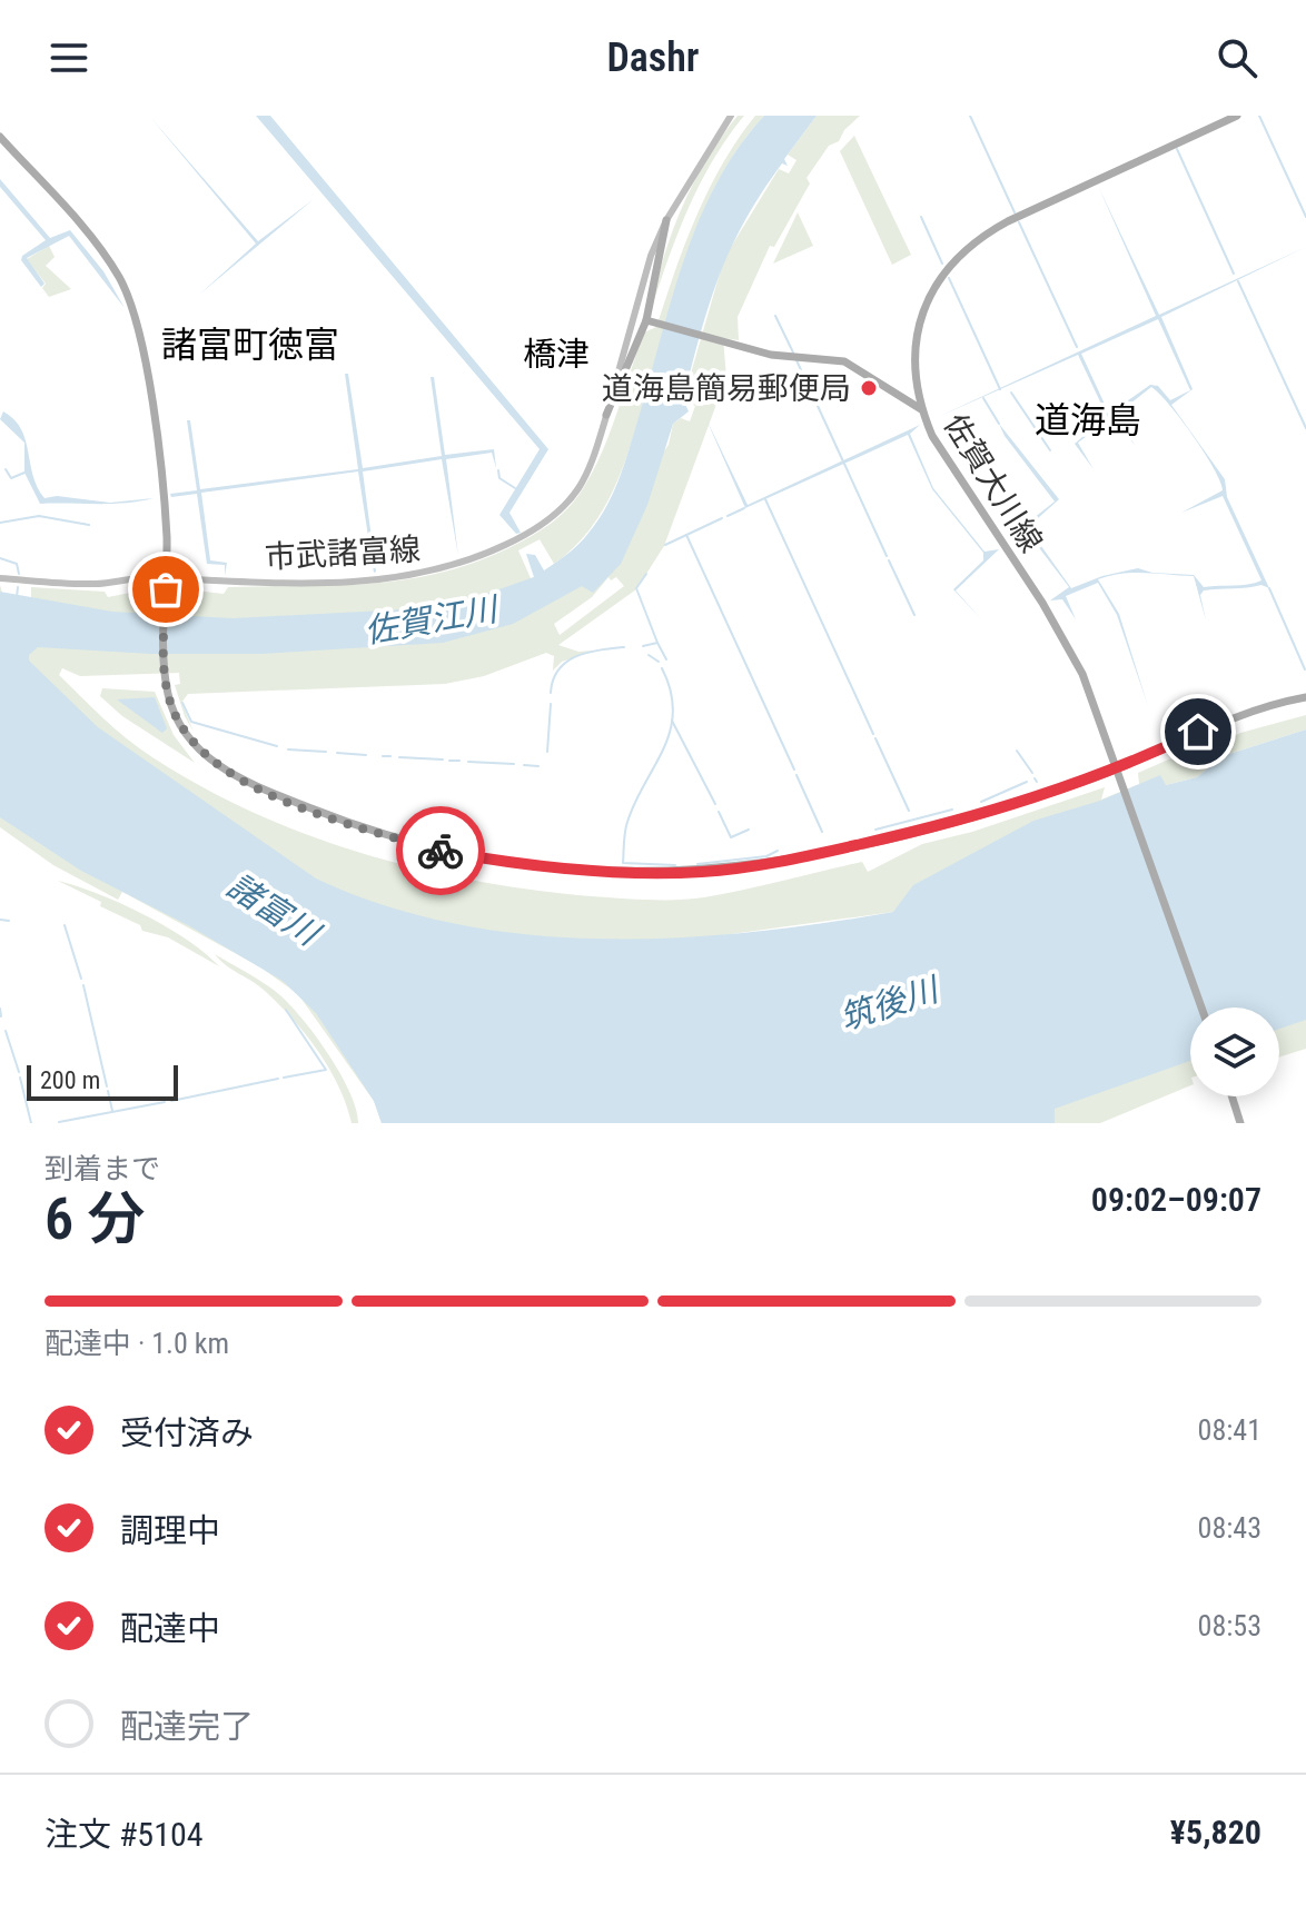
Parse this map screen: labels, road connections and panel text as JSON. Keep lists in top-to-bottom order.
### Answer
{
  "streets": {
    "main road": ["佐賀大川線", "市武諸富線"]
  },
  "districts": ["諸富町徳富", "橋津", "道海島"],
  "water": ["佐賀江川", "諸富川", "筑後川"],
  "places": ["道海島簡易郵便局"],
  "scale_bar": "200 m",
  "page": {
    "header": "Dashr",
    "scale": "200 m",
    "heading": ["6 分", "到着まで", "09:02–09:07"],
    "panel": ["注文 #5104", "¥5,820"],
    "bar": "配達中 · 1.0 km",
    "list": [
      ["受付済み", "08:41"],
      ["調理中", "08:43"],
      ["配達中", "08:53"],
      "配達完了"
    ]
  }
}
